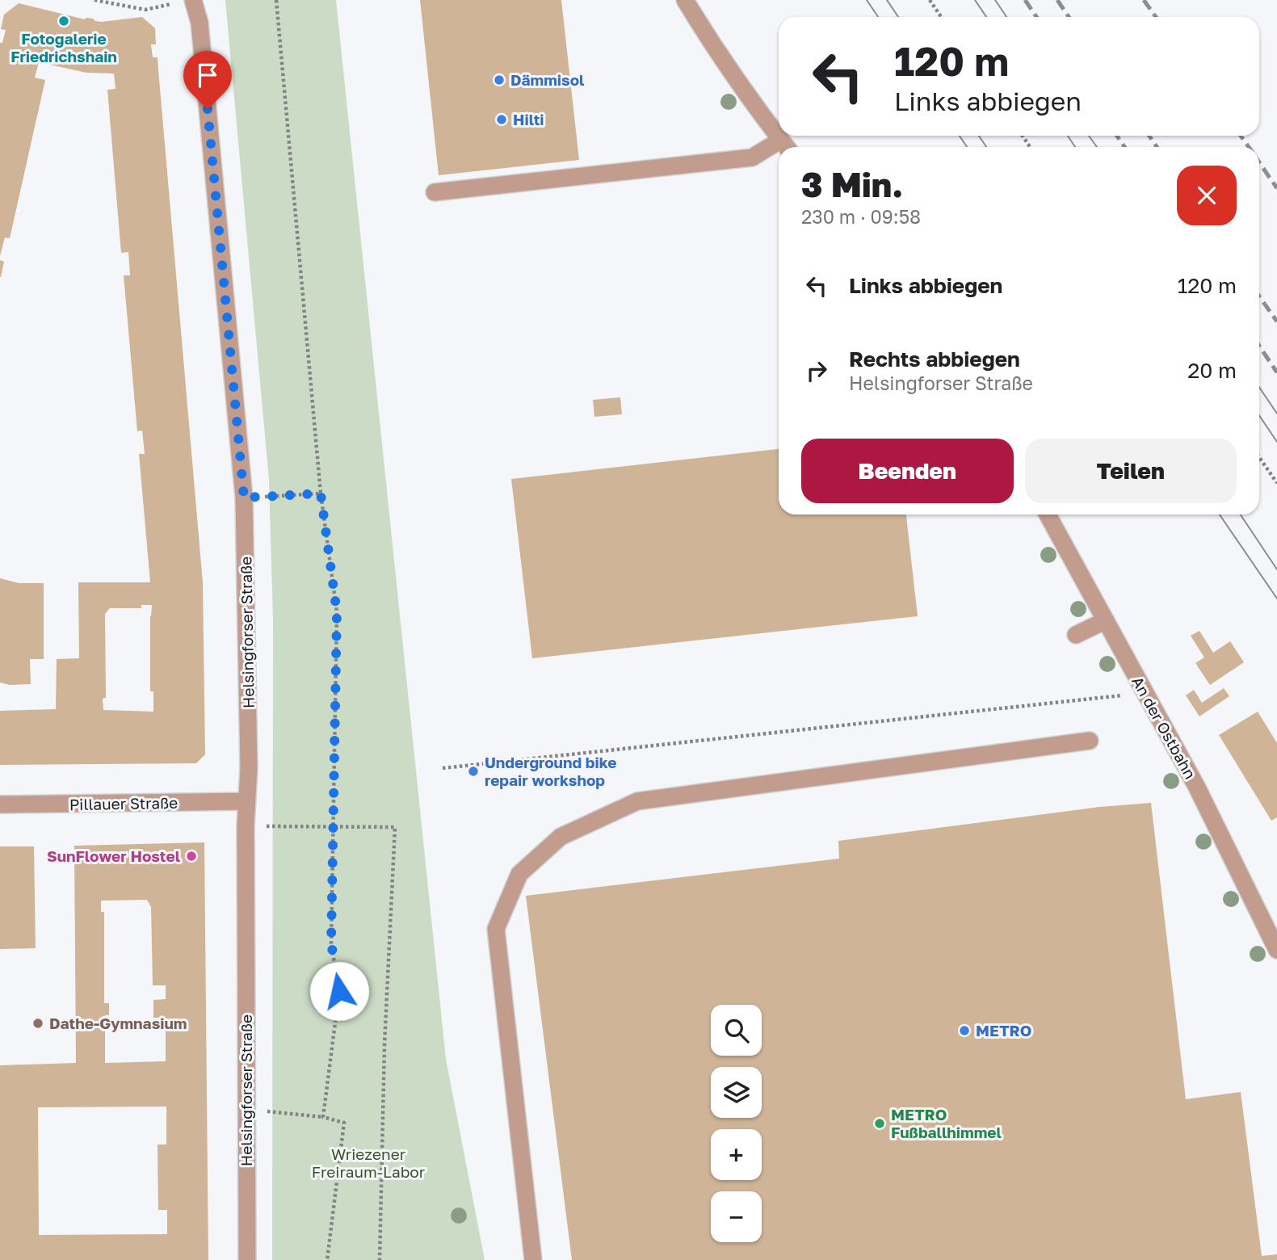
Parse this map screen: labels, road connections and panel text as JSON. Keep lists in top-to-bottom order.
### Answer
{
  "streets": {
    "street": ["Helsingforser Straße", "An der Ostbahn", "Pillauer Straße"]
  },
  "crossings": [
    ["Helsingforser Straße", "Pillauer Straße"]
  ],
  "parks": ["Wriezener Freiraum-Labor"],
  "places": [
    "Fotogalerie Friedrichshain",
    "Dämmisol",
    "Hilti",
    "Underground bike repair workshop",
    "SunFlower Hostel",
    "Dathe-Gymnasium",
    "METRO",
    "METRO Fußballhimmel"
  ],
  "page": {
    "turn": ["120 m", "Links abbiegen"],
    "heading": ["3 Min.", "230 m · 09:58"],
    "list": [
      {
        "name": "Links abbiegen",
        "value": "120 m"
      },
      {
        "name": "Rechts abbiegen",
        "note": "Helsingforser Straße",
        "value": "20 m"
      }
    ],
    "buttons": ["Beenden", "Teilen"],
    "map_buttons": ["+", "−"]
  }
}
